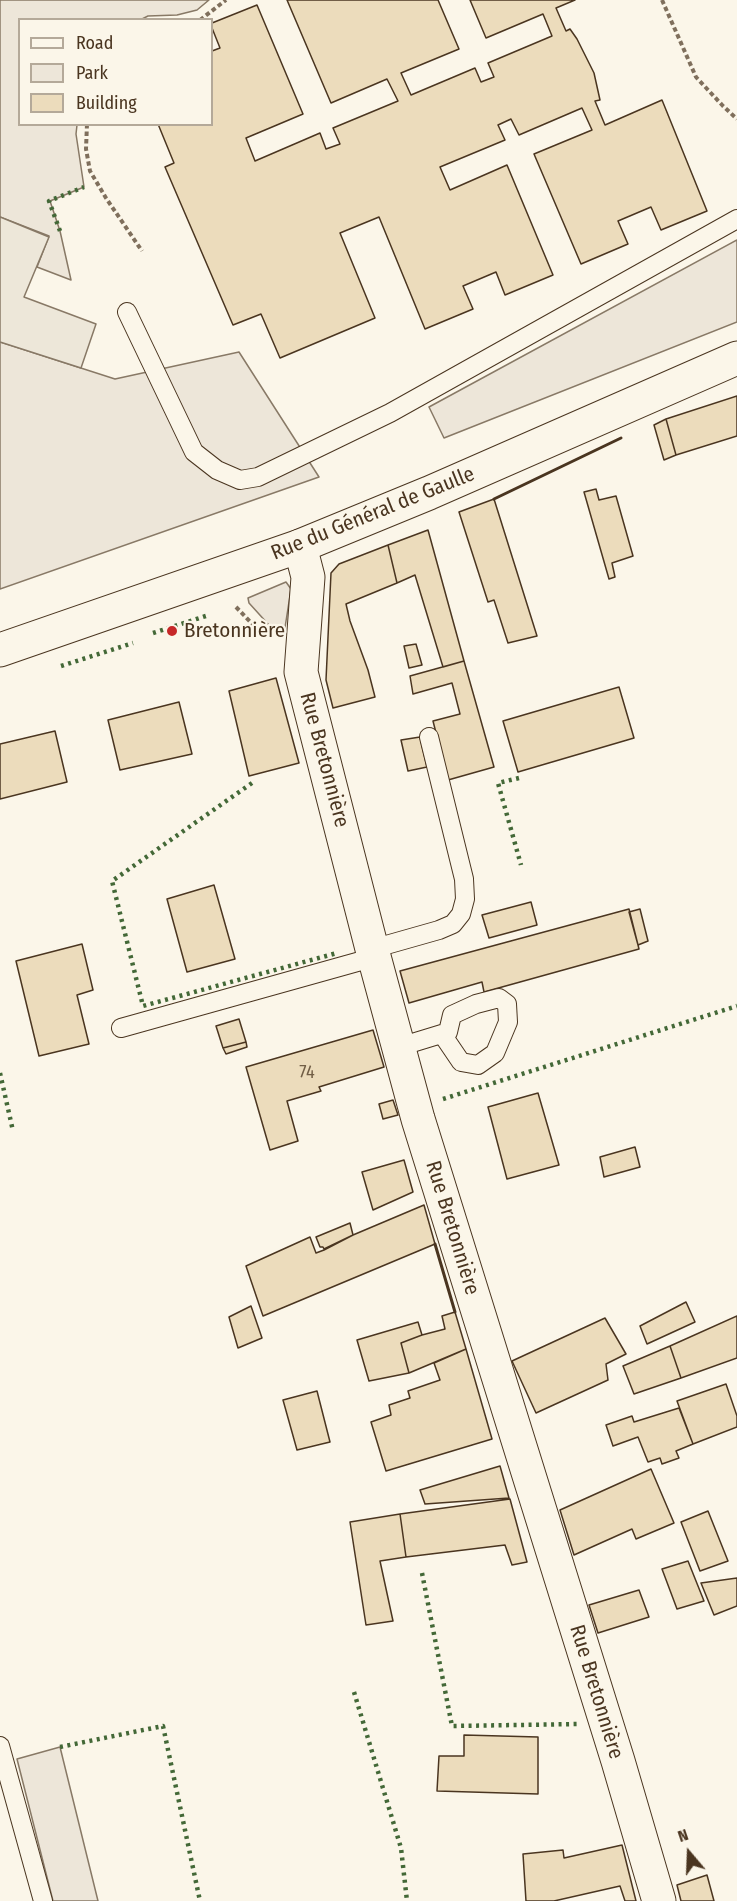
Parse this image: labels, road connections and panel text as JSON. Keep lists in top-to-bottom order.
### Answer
{
  "streets": {
    "street": ["Rue du Général de Gaulle", "Rue Bretonnière"]
  },
  "crossings": [
    ["Rue du Général de Gaulle", "Rue Bretonnière"]
  ],
  "places": ["Bretonnière"],
  "house_numbers": ["74"],
  "legend": ["Road", "Park", "Building"],
  "north": "top"
}
